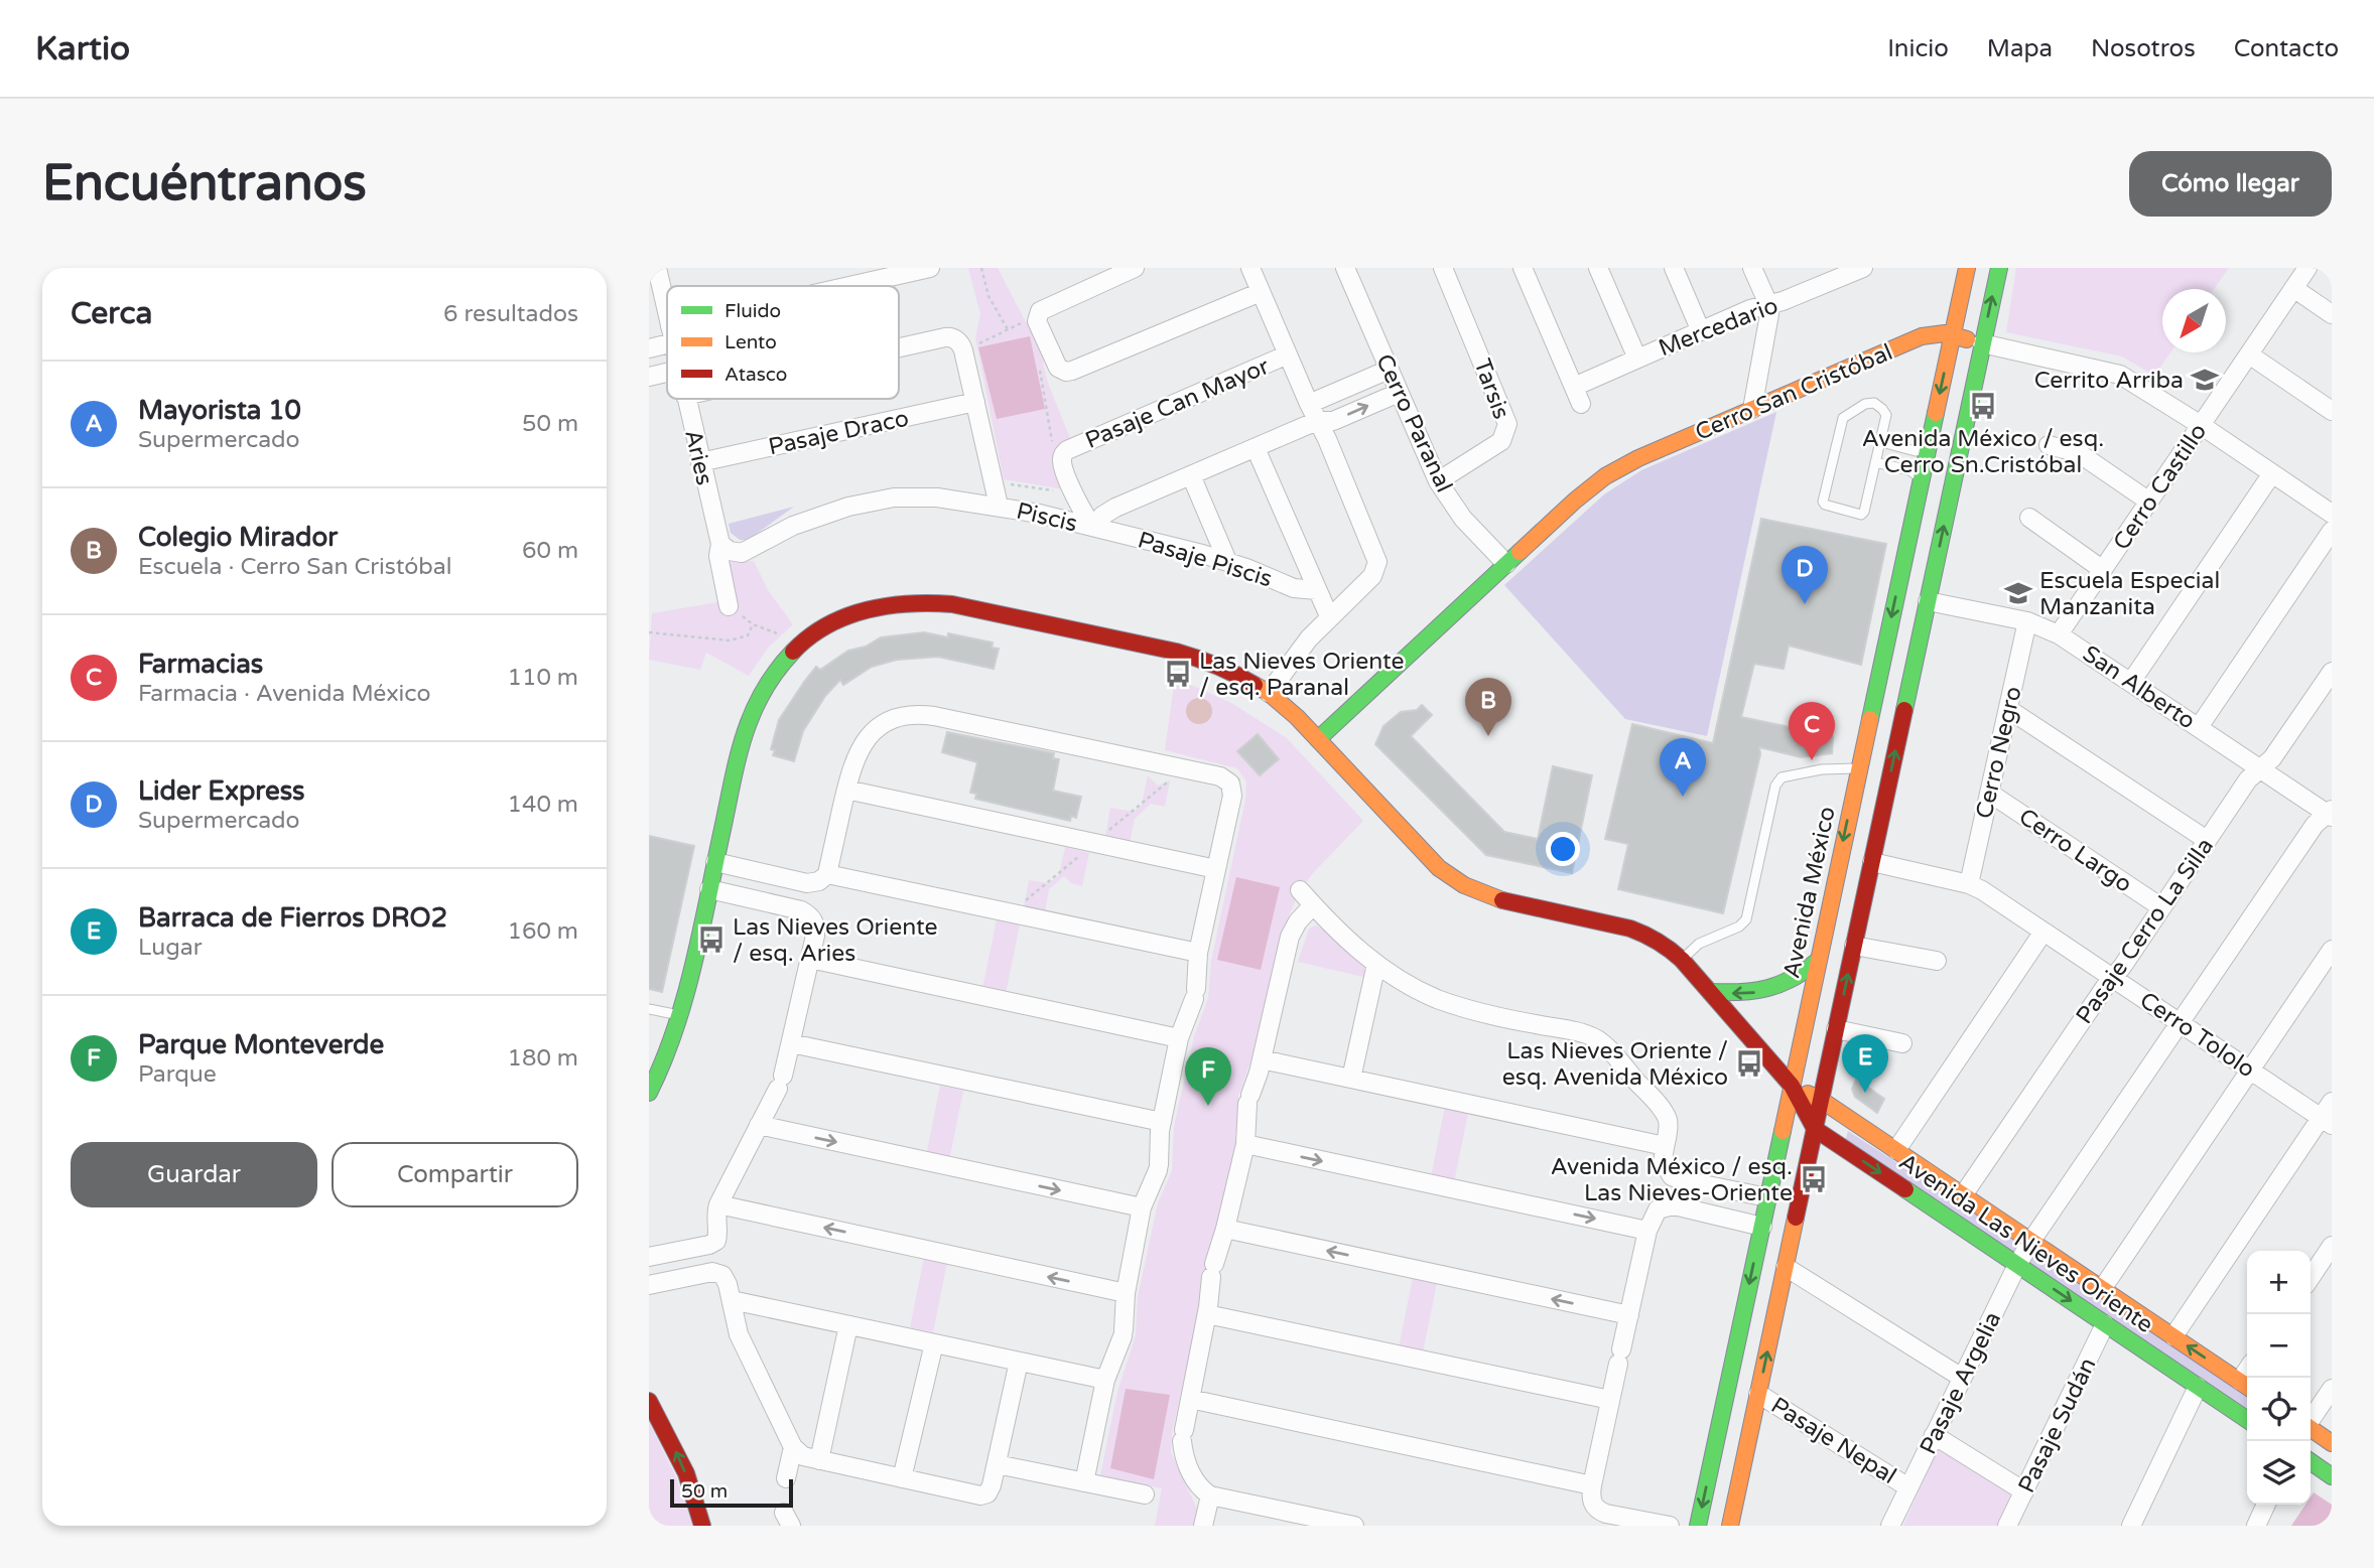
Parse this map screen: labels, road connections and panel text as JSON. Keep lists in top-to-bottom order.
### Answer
{
  "streets": {
    "street": [
      "Mercedario",
      "Tarsis",
      "Cerro San Cristóbal",
      "Pasaje Can Mayor",
      "Cerro Paranal",
      "Pasaje Draco",
      "Aries",
      "Cerro Castillo",
      "Piscis",
      "Pasaje Piscis",
      "San Alberto",
      "Cerro Negro",
      "Cerro Largo",
      "Avenida México",
      "Pasaje Cerro La Silla",
      "Cerro Tololo",
      "Avenida Las Nieves Oriente",
      "Pasaje Argelia",
      "Pasaje Sudán",
      "Pasaje Nepal"
    ]
  },
  "crossings": [
    ["Tarsis", "Cerro Paranal"],
    ["Cerro San Cristóbal", "Cerro Paranal"],
    ["Cerro San Cristóbal", "Cerro Castillo"],
    ["Cerro San Cristóbal", "Avenida México"],
    ["Cerro San Cristóbal", "Avenida Las Nieves Oriente"],
    ["Pasaje Can Mayor", "Piscis"],
    ["Pasaje Can Mayor", "Pasaje Piscis"],
    ["Cerro Paranal", "Piscis"],
    ["Pasaje Draco", "Aries"],
    ["Aries", "Piscis"],
    ["Cerro Castillo", "San Alberto"],
    ["Piscis", "Pasaje Piscis"],
    ["San Alberto", "Cerro Negro"],
    ["San Alberto", "Pasaje Cerro La Silla"],
    ["San Alberto", "Pasaje Argelia"],
    ["Cerro Negro", "Cerro Largo"],
    ["Cerro Negro", "Cerro Tololo"],
    ["Cerro Largo", "Pasaje Cerro La Silla"],
    ["Avenida México", "Avenida Las Nieves Oriente"],
    ["Pasaje Cerro La Silla", "Cerro Tololo"],
    ["Pasaje Cerro La Silla", "Avenida Las Nieves Oriente"],
    ["Cerro Tololo", "Pasaje Argelia"],
    ["Avenida Las Nieves Oriente", "Pasaje Argelia"],
    ["Avenida Las Nieves Oriente", "Pasaje Sudán"],
    ["Pasaje Argelia", "Pasaje Nepal"]
  ],
  "places": {
    "school or university": ["Cerrito Arriba", "Escuela Especial Manzanita"],
    "bus stop": [
      "Avenida México / esq. Cerro Sn.Cristóbal",
      "Las Nieves Oriente / esq. Paranal",
      "Las Nieves Oriente / esq. Aries",
      "Las Nieves Oriente / esq. Avenida México",
      "Avenida México / esq. Las Nieves-Oriente"
    ]
  },
  "legend": ["Fluido", "Lento", "Atasco"],
  "scale_bar": "50 m",
  "north": "bottom left",
  "page": {
    "header": "Kartio",
    "nav": [
      "Inicio",
      "Mapa",
      "Nosotros",
      "Contacto"
    ],
    "buttons": [
      "Cómo llegar",
      ["Guardar", "Compartir"]
    ],
    "title": "Encuéntranos",
    "heading": ["Cerca", "6 resultados"],
    "list": [
      {
        "mark": "A",
        "name": "Mayorista 10",
        "note": "Supermercado",
        "value": "50 m"
      },
      {
        "mark": "B",
        "name": "Colegio Mirador",
        "note": "Escuela · Cerro San Cristóbal",
        "value": "60 m"
      },
      {
        "mark": "C",
        "name": "Farmacias",
        "note": "Farmacia · Avenida México",
        "value": "110 m"
      },
      {
        "mark": "D",
        "name": "Lider Express",
        "note": "Supermercado",
        "value": "140 m"
      },
      {
        "mark": "E",
        "name": "Barraca de Fierros DRO2",
        "note": "Lugar",
        "value": "160 m"
      },
      {
        "mark": "F",
        "name": "Parque Monteverde",
        "note": "Parque",
        "value": "180 m"
      }
    ],
    "pins": [
      "D",
      "B",
      "C",
      "A",
      "E",
      "F"
    ],
    "map_buttons": ["+", "−"],
    "scale": "50 m"
  }
}
